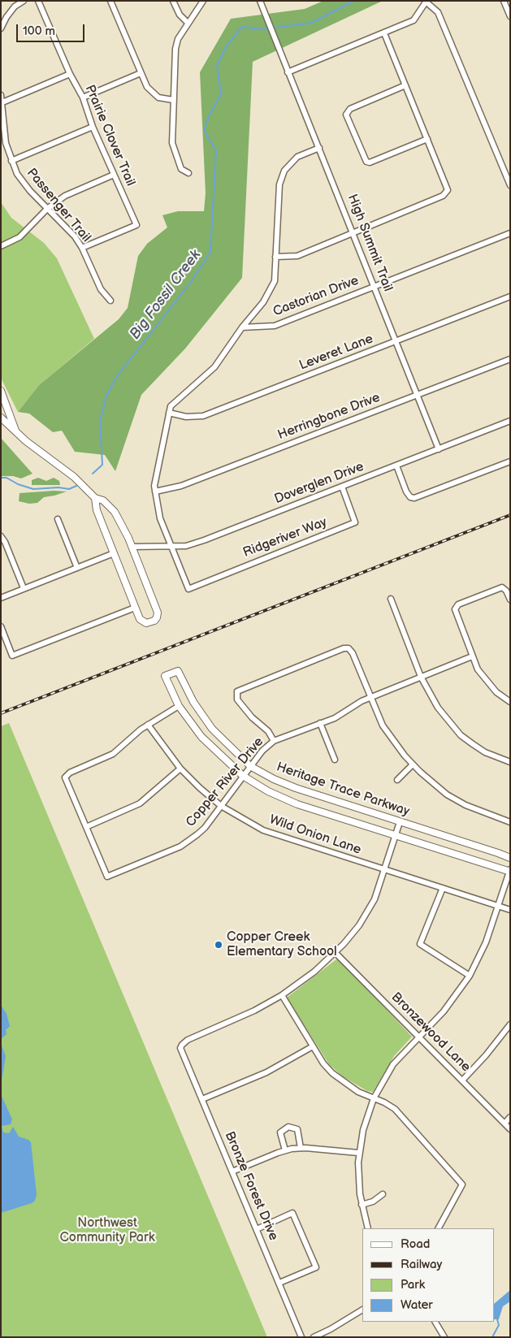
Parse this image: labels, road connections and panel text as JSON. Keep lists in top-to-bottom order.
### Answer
{
  "streets": {
    "street": [
      "Prairie Clover Trail",
      "Passenger Trail",
      "High Summit Trail",
      "Castorian Drive",
      "Leveret Lane",
      "Herringbone Drive",
      "Doverglen Drive",
      "Ridgeriver Way",
      "Copper River Drive",
      "Heritage Trace Parkway",
      "Wild Onion Lane",
      "Bronzewood Lane",
      "Bronze Forest Drive"
    ]
  },
  "crossings": [
    ["Prairie Clover Trail", "Passenger Trail"],
    ["High Summit Trail", "Castorian Drive"],
    ["High Summit Trail", "Leveret Lane"],
    ["High Summit Trail", "Herringbone Drive"],
    ["High Summit Trail", "Doverglen Drive"],
    ["Doverglen Drive", "Ridgeriver Way"],
    ["Copper River Drive", "Heritage Trace Parkway"],
    ["Copper River Drive", "Wild Onion Lane"]
  ],
  "water": ["Big Fossil Creek"],
  "parks": ["Northwest Community Park"],
  "places": ["Copper Creek Elementary School"],
  "legend": [
    "Road",
    "Railway",
    "Park",
    "Water"
  ],
  "scale_bar": "100 m"
}
